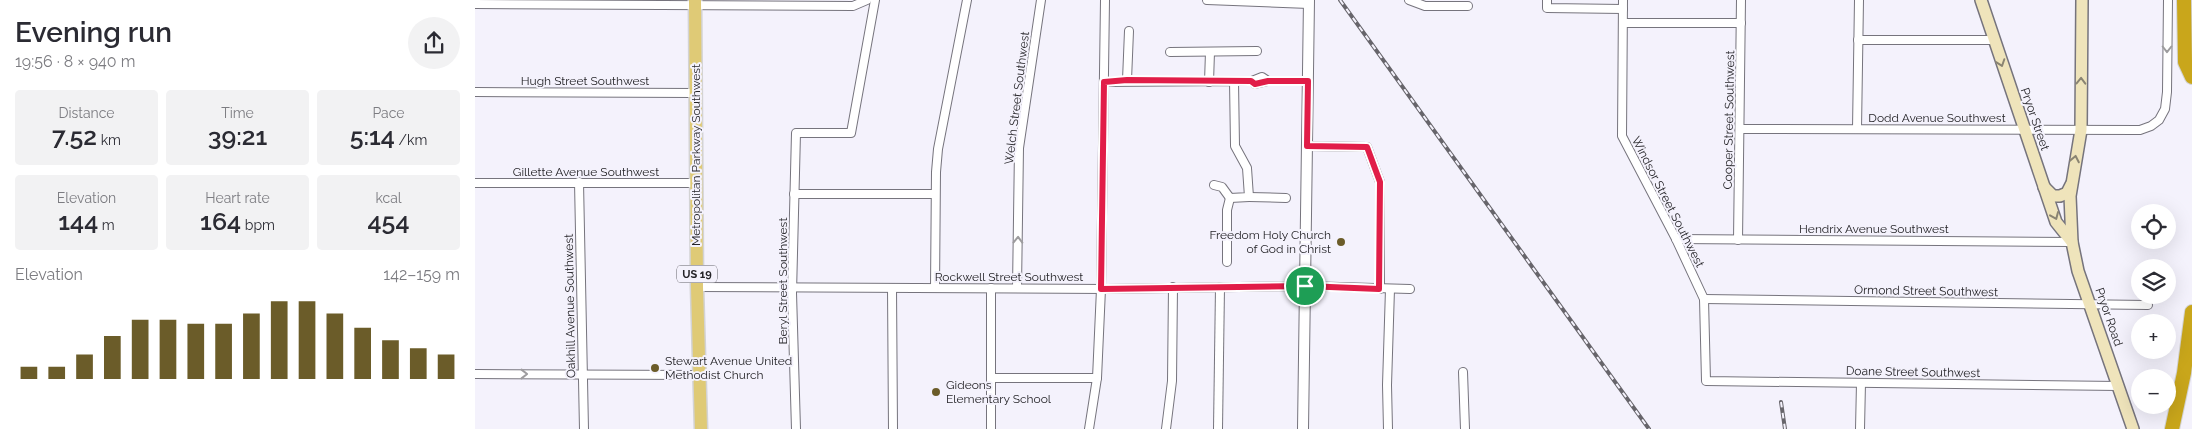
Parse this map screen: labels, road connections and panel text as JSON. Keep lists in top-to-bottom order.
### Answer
{
  "streets": {
    "main road": [
      "Pryor Street",
      "Metropolitan Parkway Southwest",
      "US 19",
      "Pryor Road"
    ],
    "street": [
      "Hugh Street Southwest",
      "Welch Street Southwest",
      "Dodd Avenue Southwest",
      "Cooper Street Southwest",
      "Gillette Avenue Southwest",
      "Windsor Street Southwest",
      "Hendrix Avenue Southwest",
      "Rockwell Street Southwest",
      "Beryl Street Southwest",
      "Ormond Street Southwest",
      "Oakhill Avenue Southwest",
      "Doane Street Southwest"
    ]
  },
  "crossings": [
    ["Hugh Street Southwest", "Metropolitan Parkway Southwest"],
    ["Welch Street Southwest", "Rockwell Street Southwest"],
    ["Dodd Avenue Southwest", "Pryor Street"],
    ["Dodd Avenue Southwest", "Cooper Street Southwest"],
    ["Dodd Avenue Southwest", "Pryor Road"],
    ["Pryor Street", "Hendrix Avenue Southwest"],
    ["Pryor Street", "Pryor Road"],
    ["Cooper Street Southwest", "Hendrix Avenue Southwest"],
    ["Metropolitan Parkway Southwest", "Gillette Avenue Southwest"],
    ["Metropolitan Parkway Southwest", "Rockwell Street Southwest"],
    ["Gillette Avenue Southwest", "Oakhill Avenue Southwest"],
    ["Windsor Street Southwest", "Hendrix Avenue Southwest"],
    ["Windsor Street Southwest", "Ormond Street Southwest"],
    ["Windsor Street Southwest", "Doane Street Southwest"],
    ["Hendrix Avenue Southwest", "Pryor Road"],
    ["Rockwell Street Southwest", "Beryl Street Southwest"],
    ["Ormond Street Southwest", "Pryor Road"],
    ["Pryor Road", "Doane Street Southwest"]
  ],
  "one_way": ["Welch Street Southwest", "Pryor Street", "Pryor Road"],
  "places": ["Freedom Holy Church of God in Christ", "Stewart Avenue United Methodist Church", "Gideons Elementary School"],
  "page": {
    "heading": ["Evening run", "19:56 · 8 × 940 m"],
    "stats": [
      ["Distance", "7.52 km"],
      ["Time", "39:21"],
      ["Pace", "5:14 /km"],
      ["Elevation", "144 m"],
      ["Heart rate", "164 bpm"],
      ["kcal", "454"]
    ],
    "map_buttons": ["+", "−"],
    "chart": ["Elevation", "142–159 m"]
  }
}
